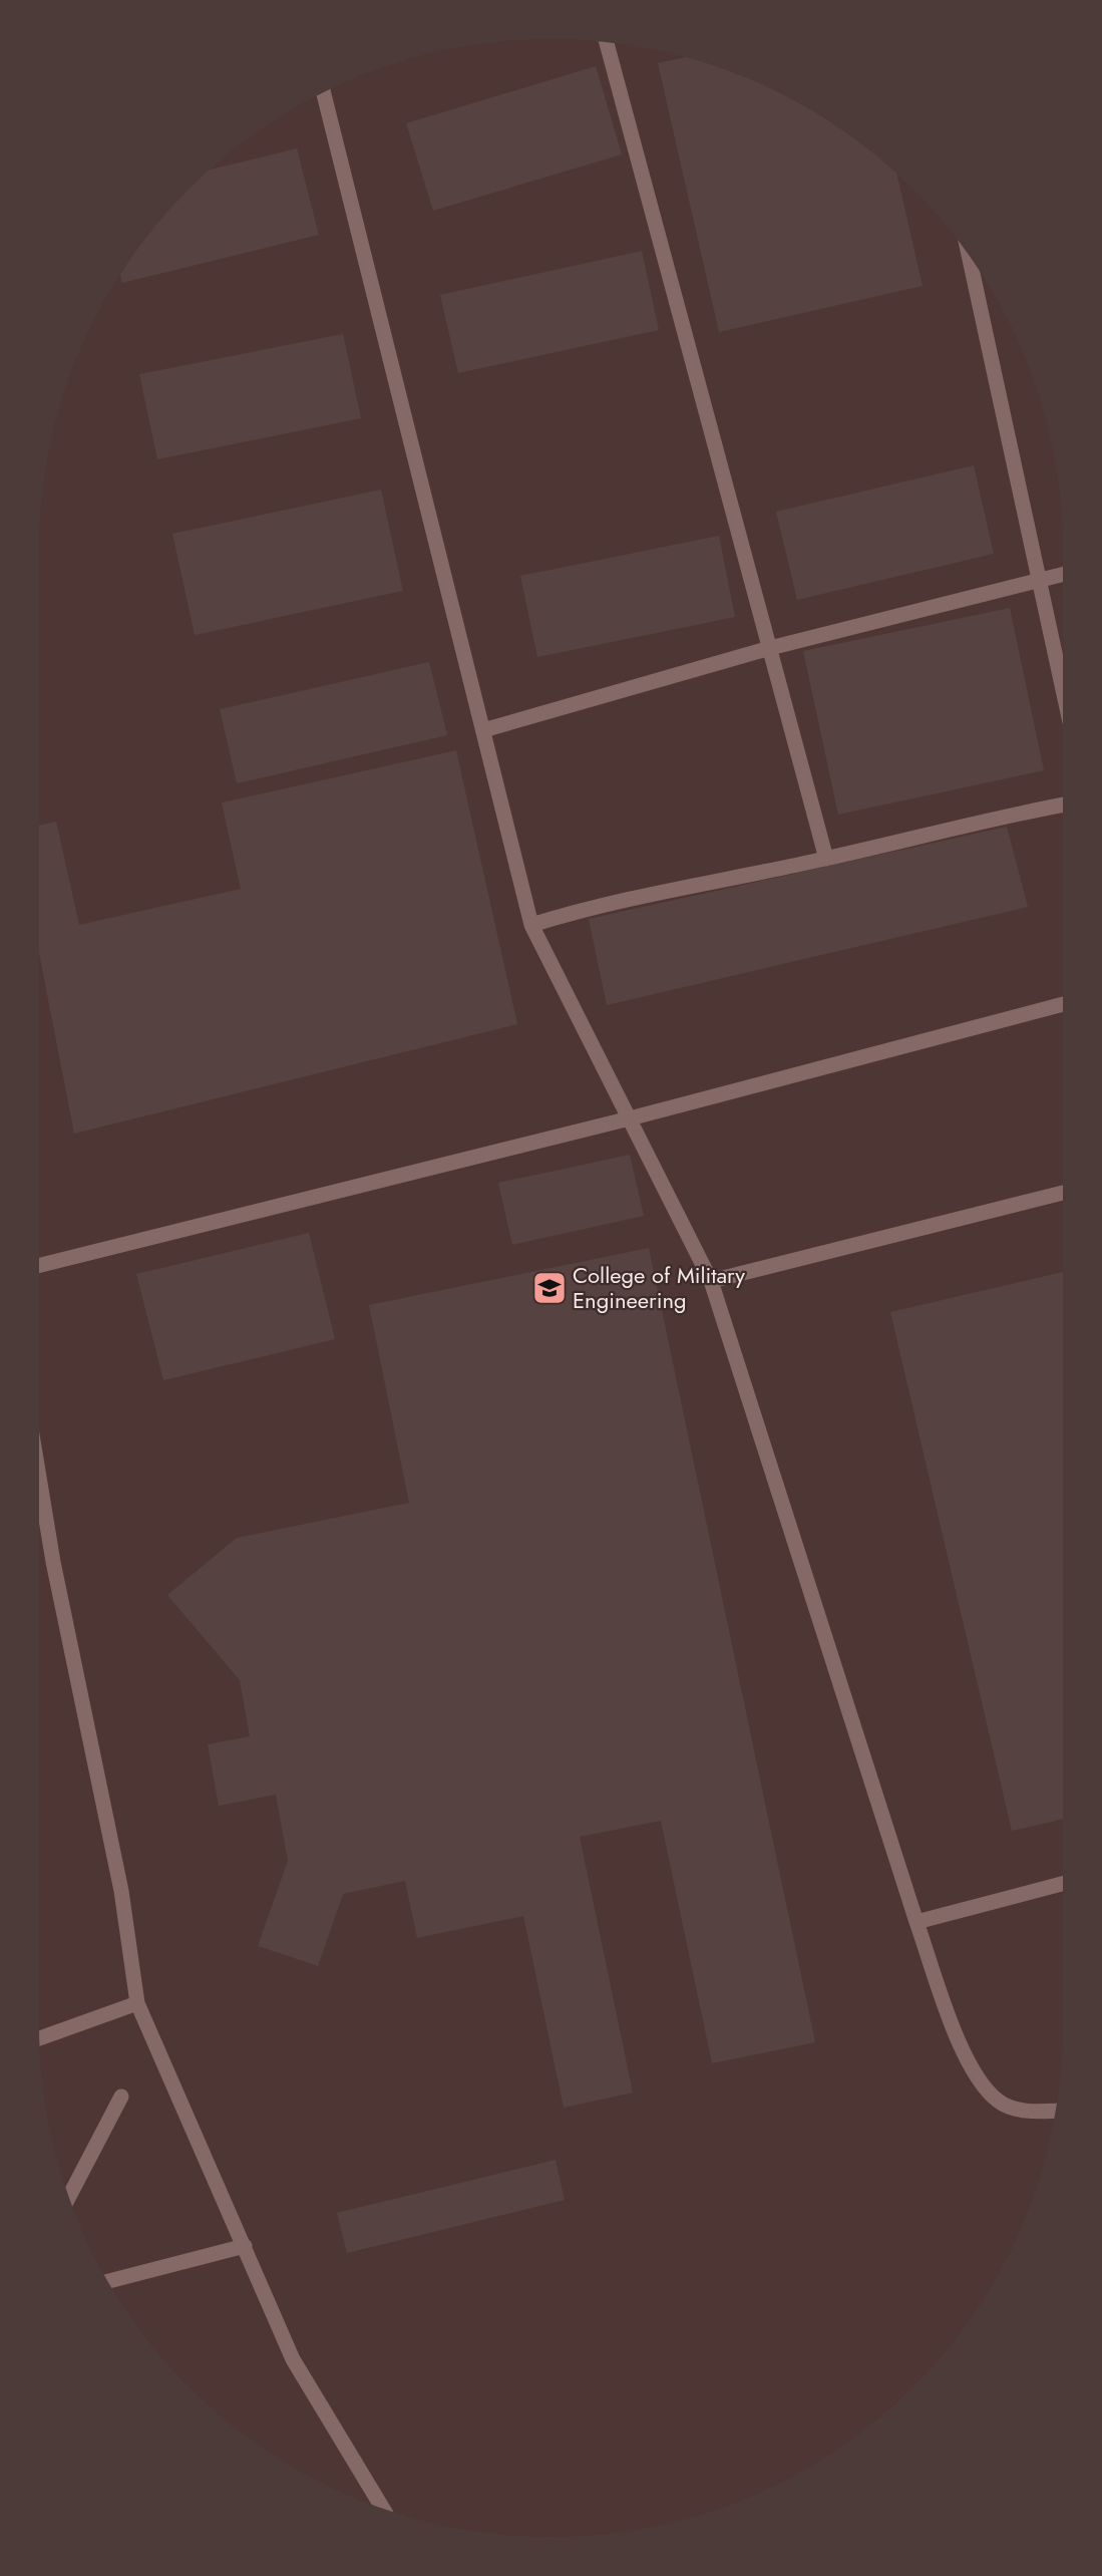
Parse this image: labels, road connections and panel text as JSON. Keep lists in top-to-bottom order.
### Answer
{
  "places": {
    "school or university": ["College of Military Engineering"]
  }
}
